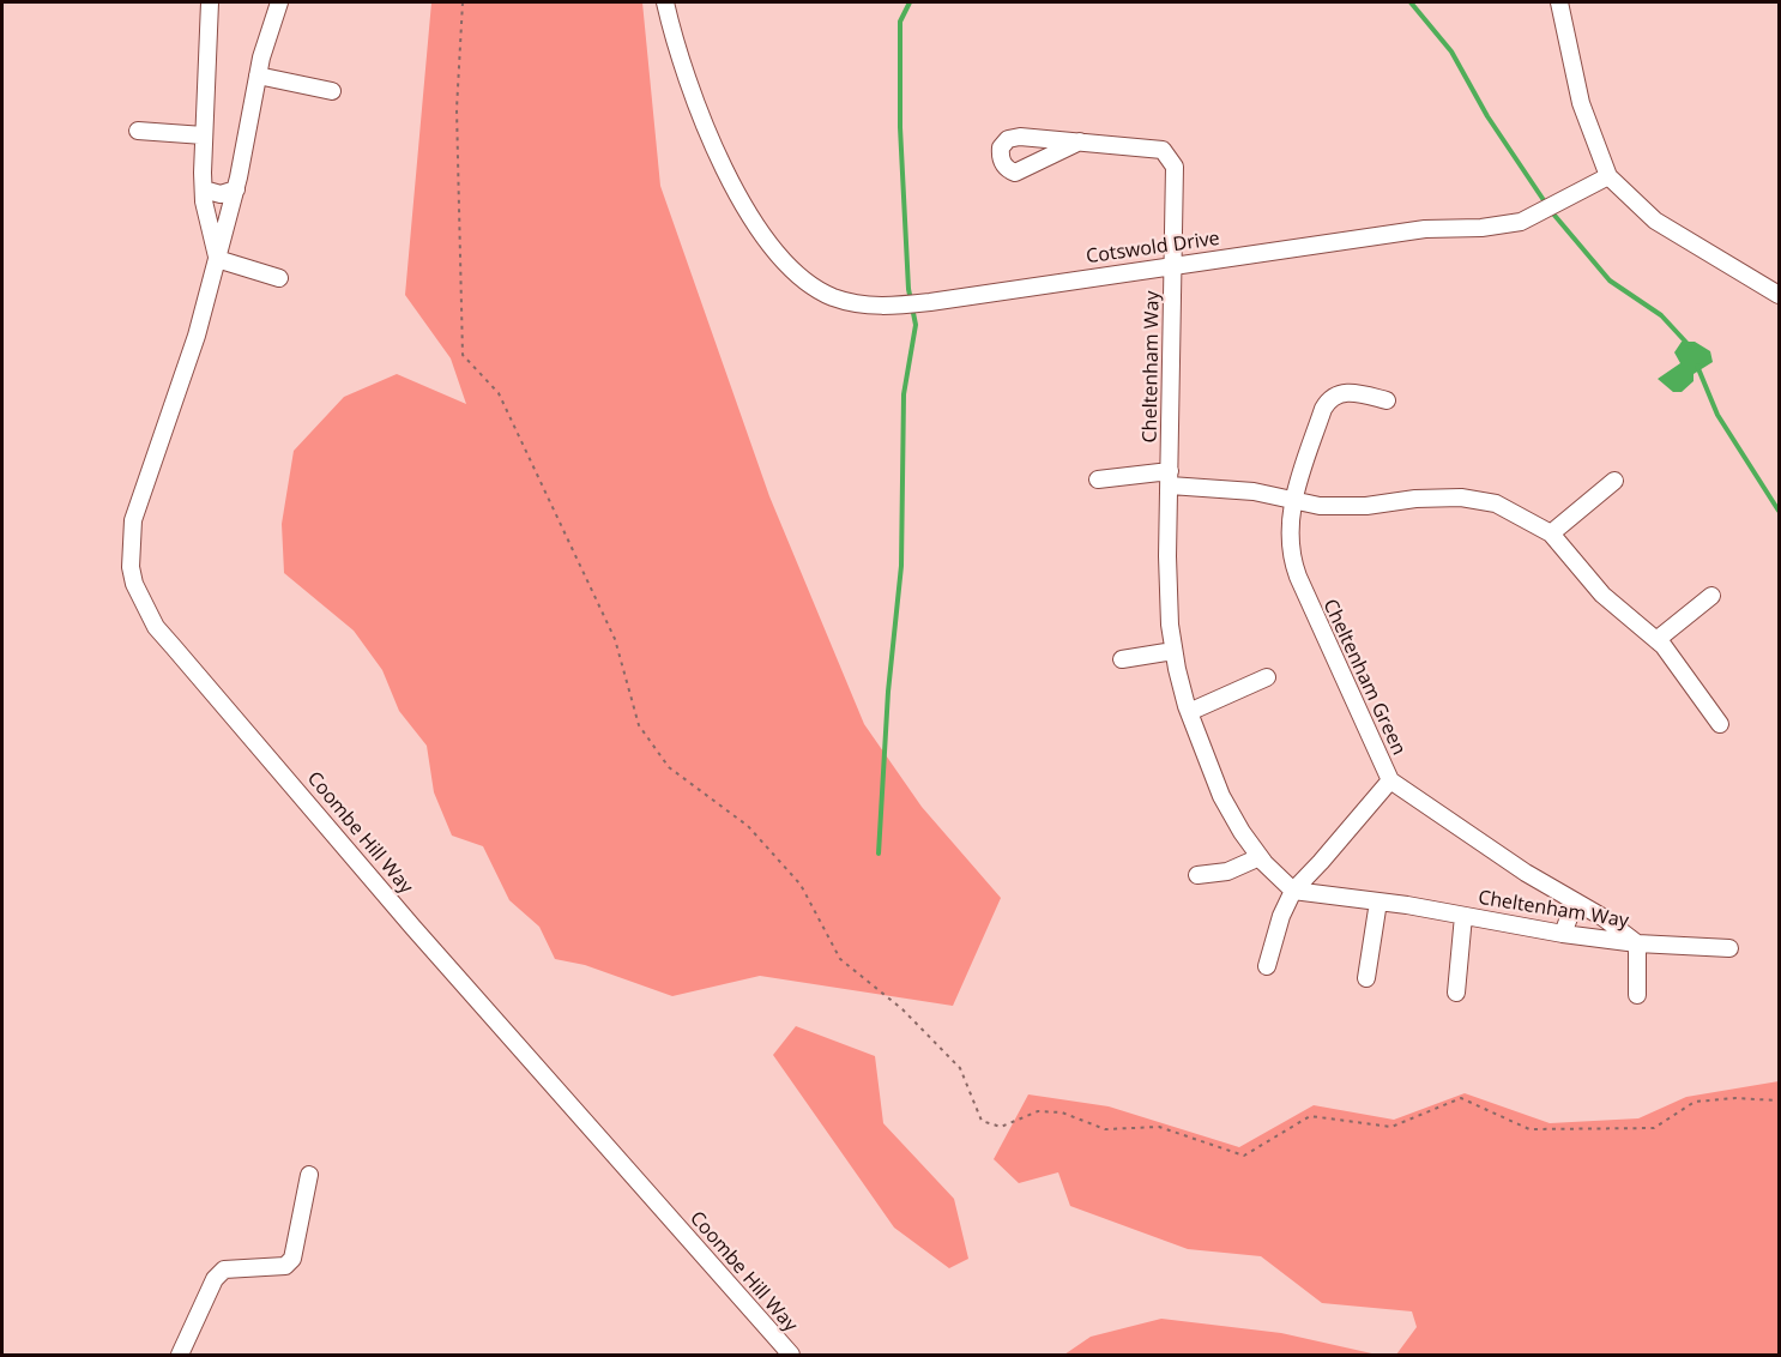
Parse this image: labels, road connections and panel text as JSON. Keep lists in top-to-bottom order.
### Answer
{
  "streets": {
    "street": [
      "Cotswold Drive",
      "Cheltenham Way",
      "Cheltenham Green",
      "Coombe Hill Way"
    ]
  },
  "crossings": [
    ["Cotswold Drive", "Cheltenham Way"],
    ["Cheltenham Way", "Cheltenham Green"]
  ]
}
